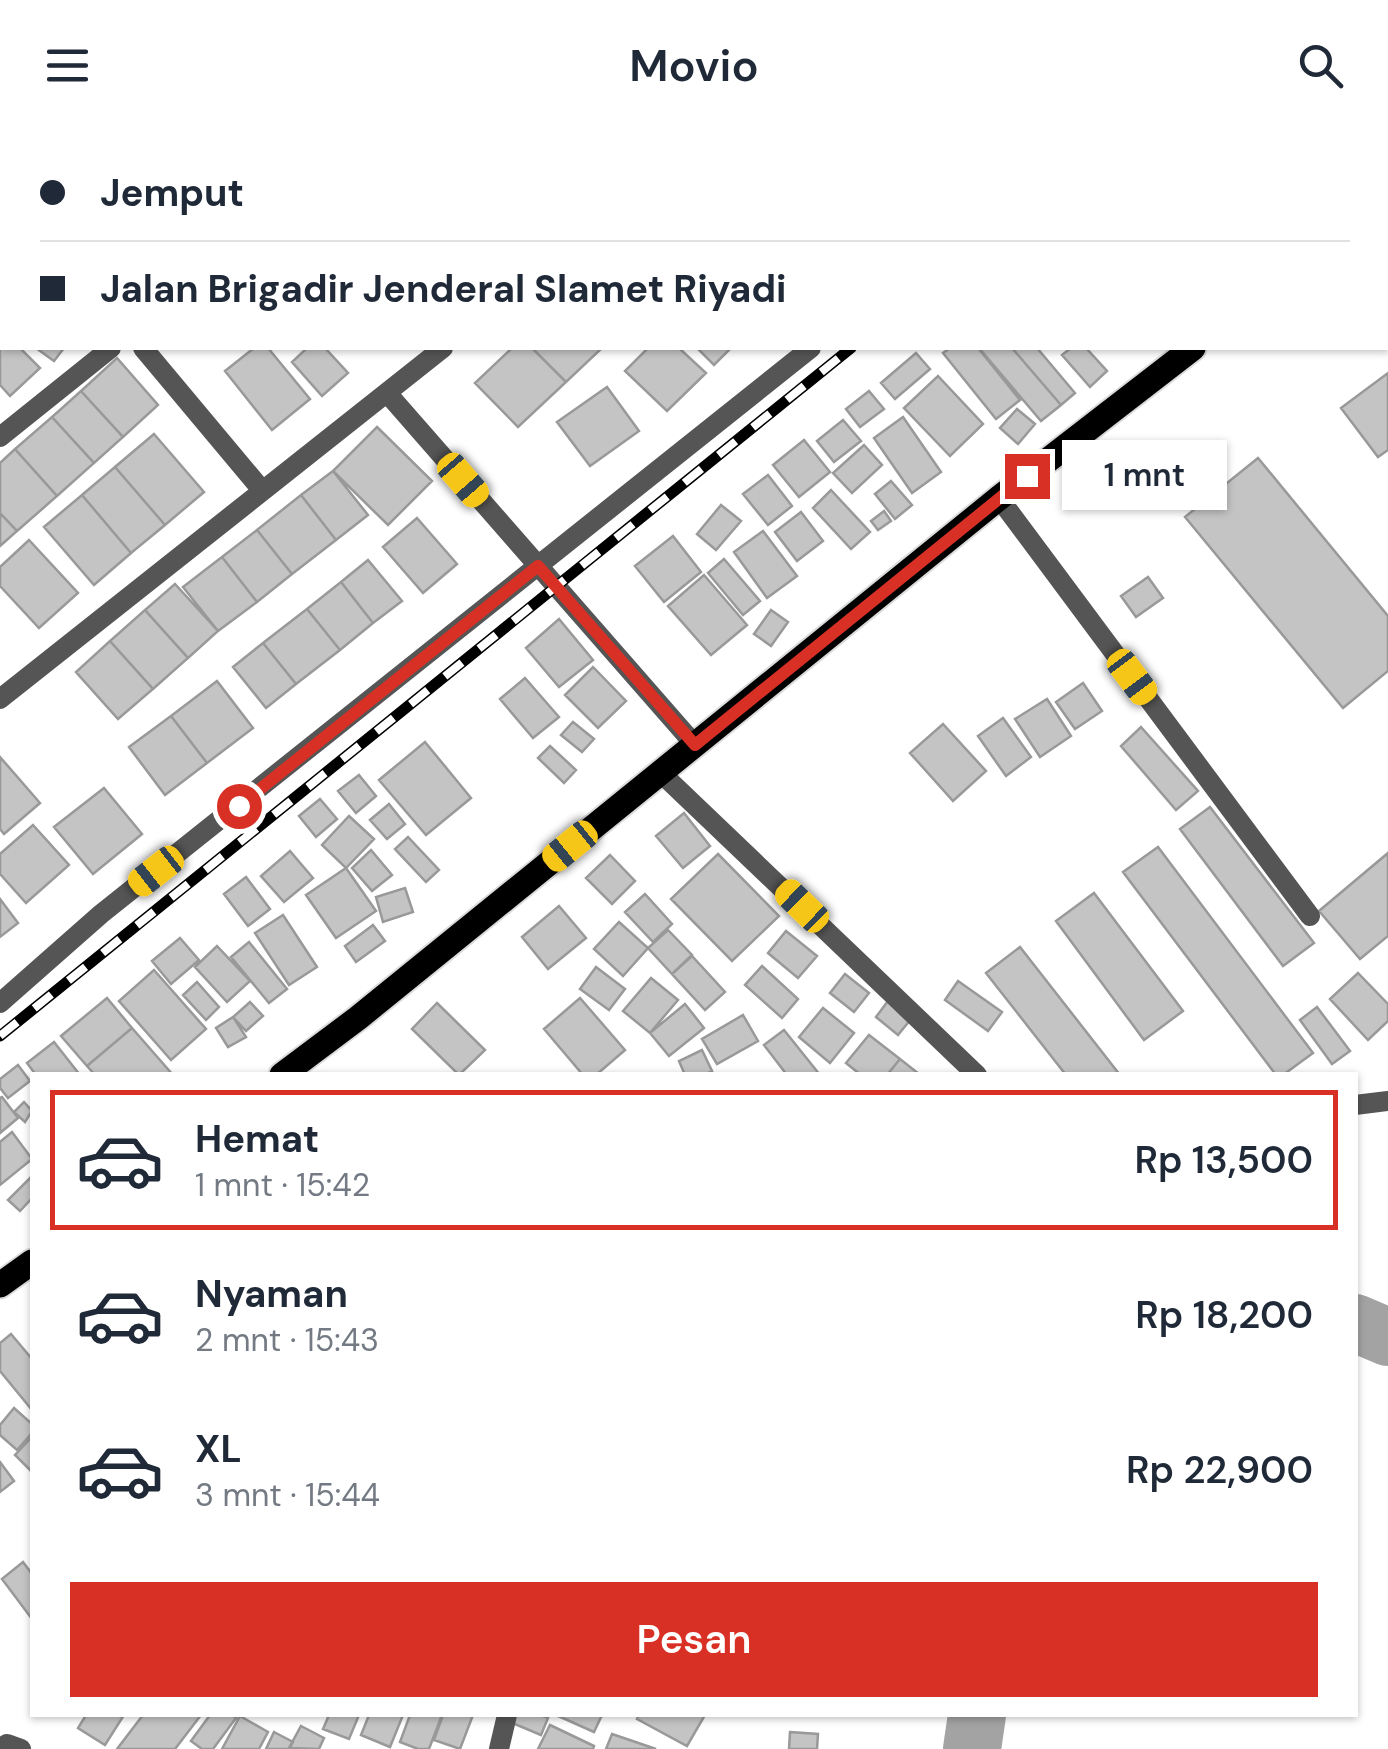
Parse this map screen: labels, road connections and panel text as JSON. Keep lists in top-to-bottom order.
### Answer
{
  "page": {
    "header": "Movio",
    "banner": ["Jemput", "Jalan Brigadir Jenderal Slamet Riyadi"],
    "bubble": "1 mnt",
    "list": [
      {
        "name": "Hemat",
        "note": "1 mnt · 15:42",
        "value": "Rp 13,500"
      },
      {
        "name": "Nyaman",
        "note": "2 mnt · 15:43",
        "value": "Rp 18,200"
      },
      {
        "name": "XL",
        "note": "3 mnt · 15:44",
        "value": "Rp 22,900"
      }
    ],
    "buttons": "Pesan"
  }
}
